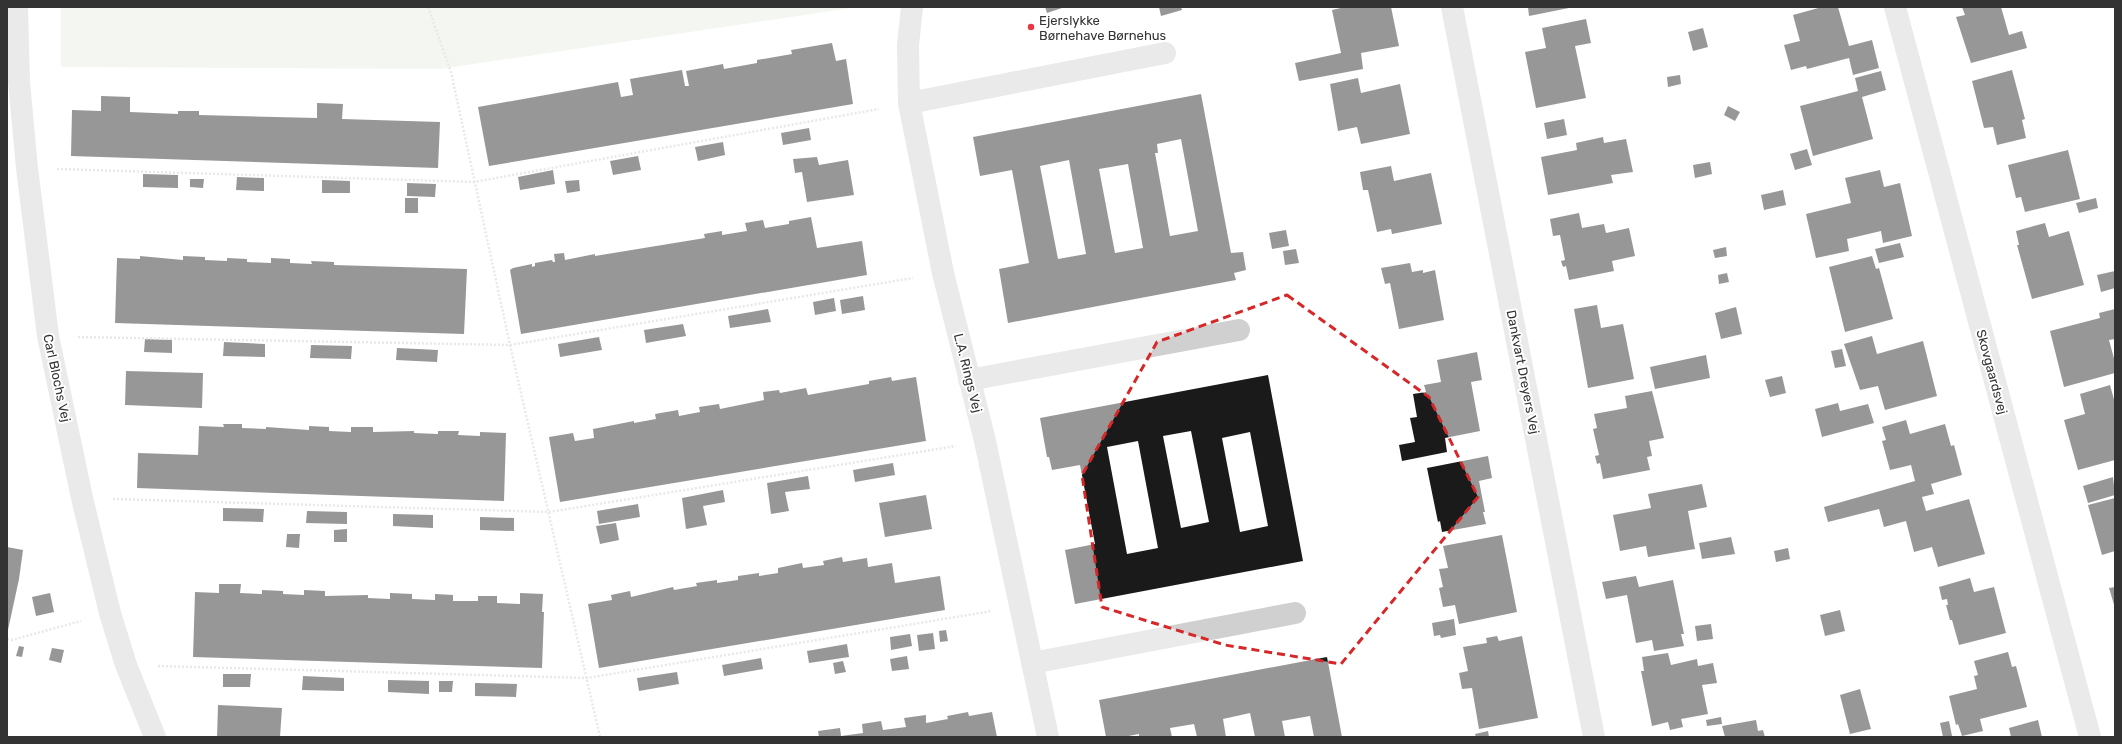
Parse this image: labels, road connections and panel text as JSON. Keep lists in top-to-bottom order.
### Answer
{
  "streets": {
    "street": [
      "Dankvart Dreyers Vej",
      "Skovgaardsvej",
      "L.A. Rings Vej",
      "Carl Blochs Vej"
    ]
  },
  "places": ["Ejerslykke Børnehave Børnehus"]
}
